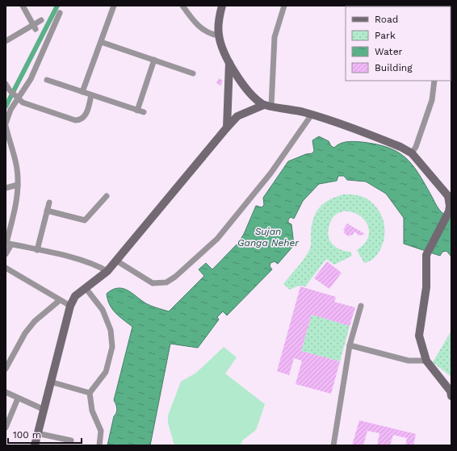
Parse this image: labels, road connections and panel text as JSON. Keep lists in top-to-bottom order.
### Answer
{
  "water": ["Sujan Ganga Neher"],
  "legend": [
    "Road",
    "Park",
    "Water",
    "Building"
  ],
  "scale_bar": "100 m"
}
